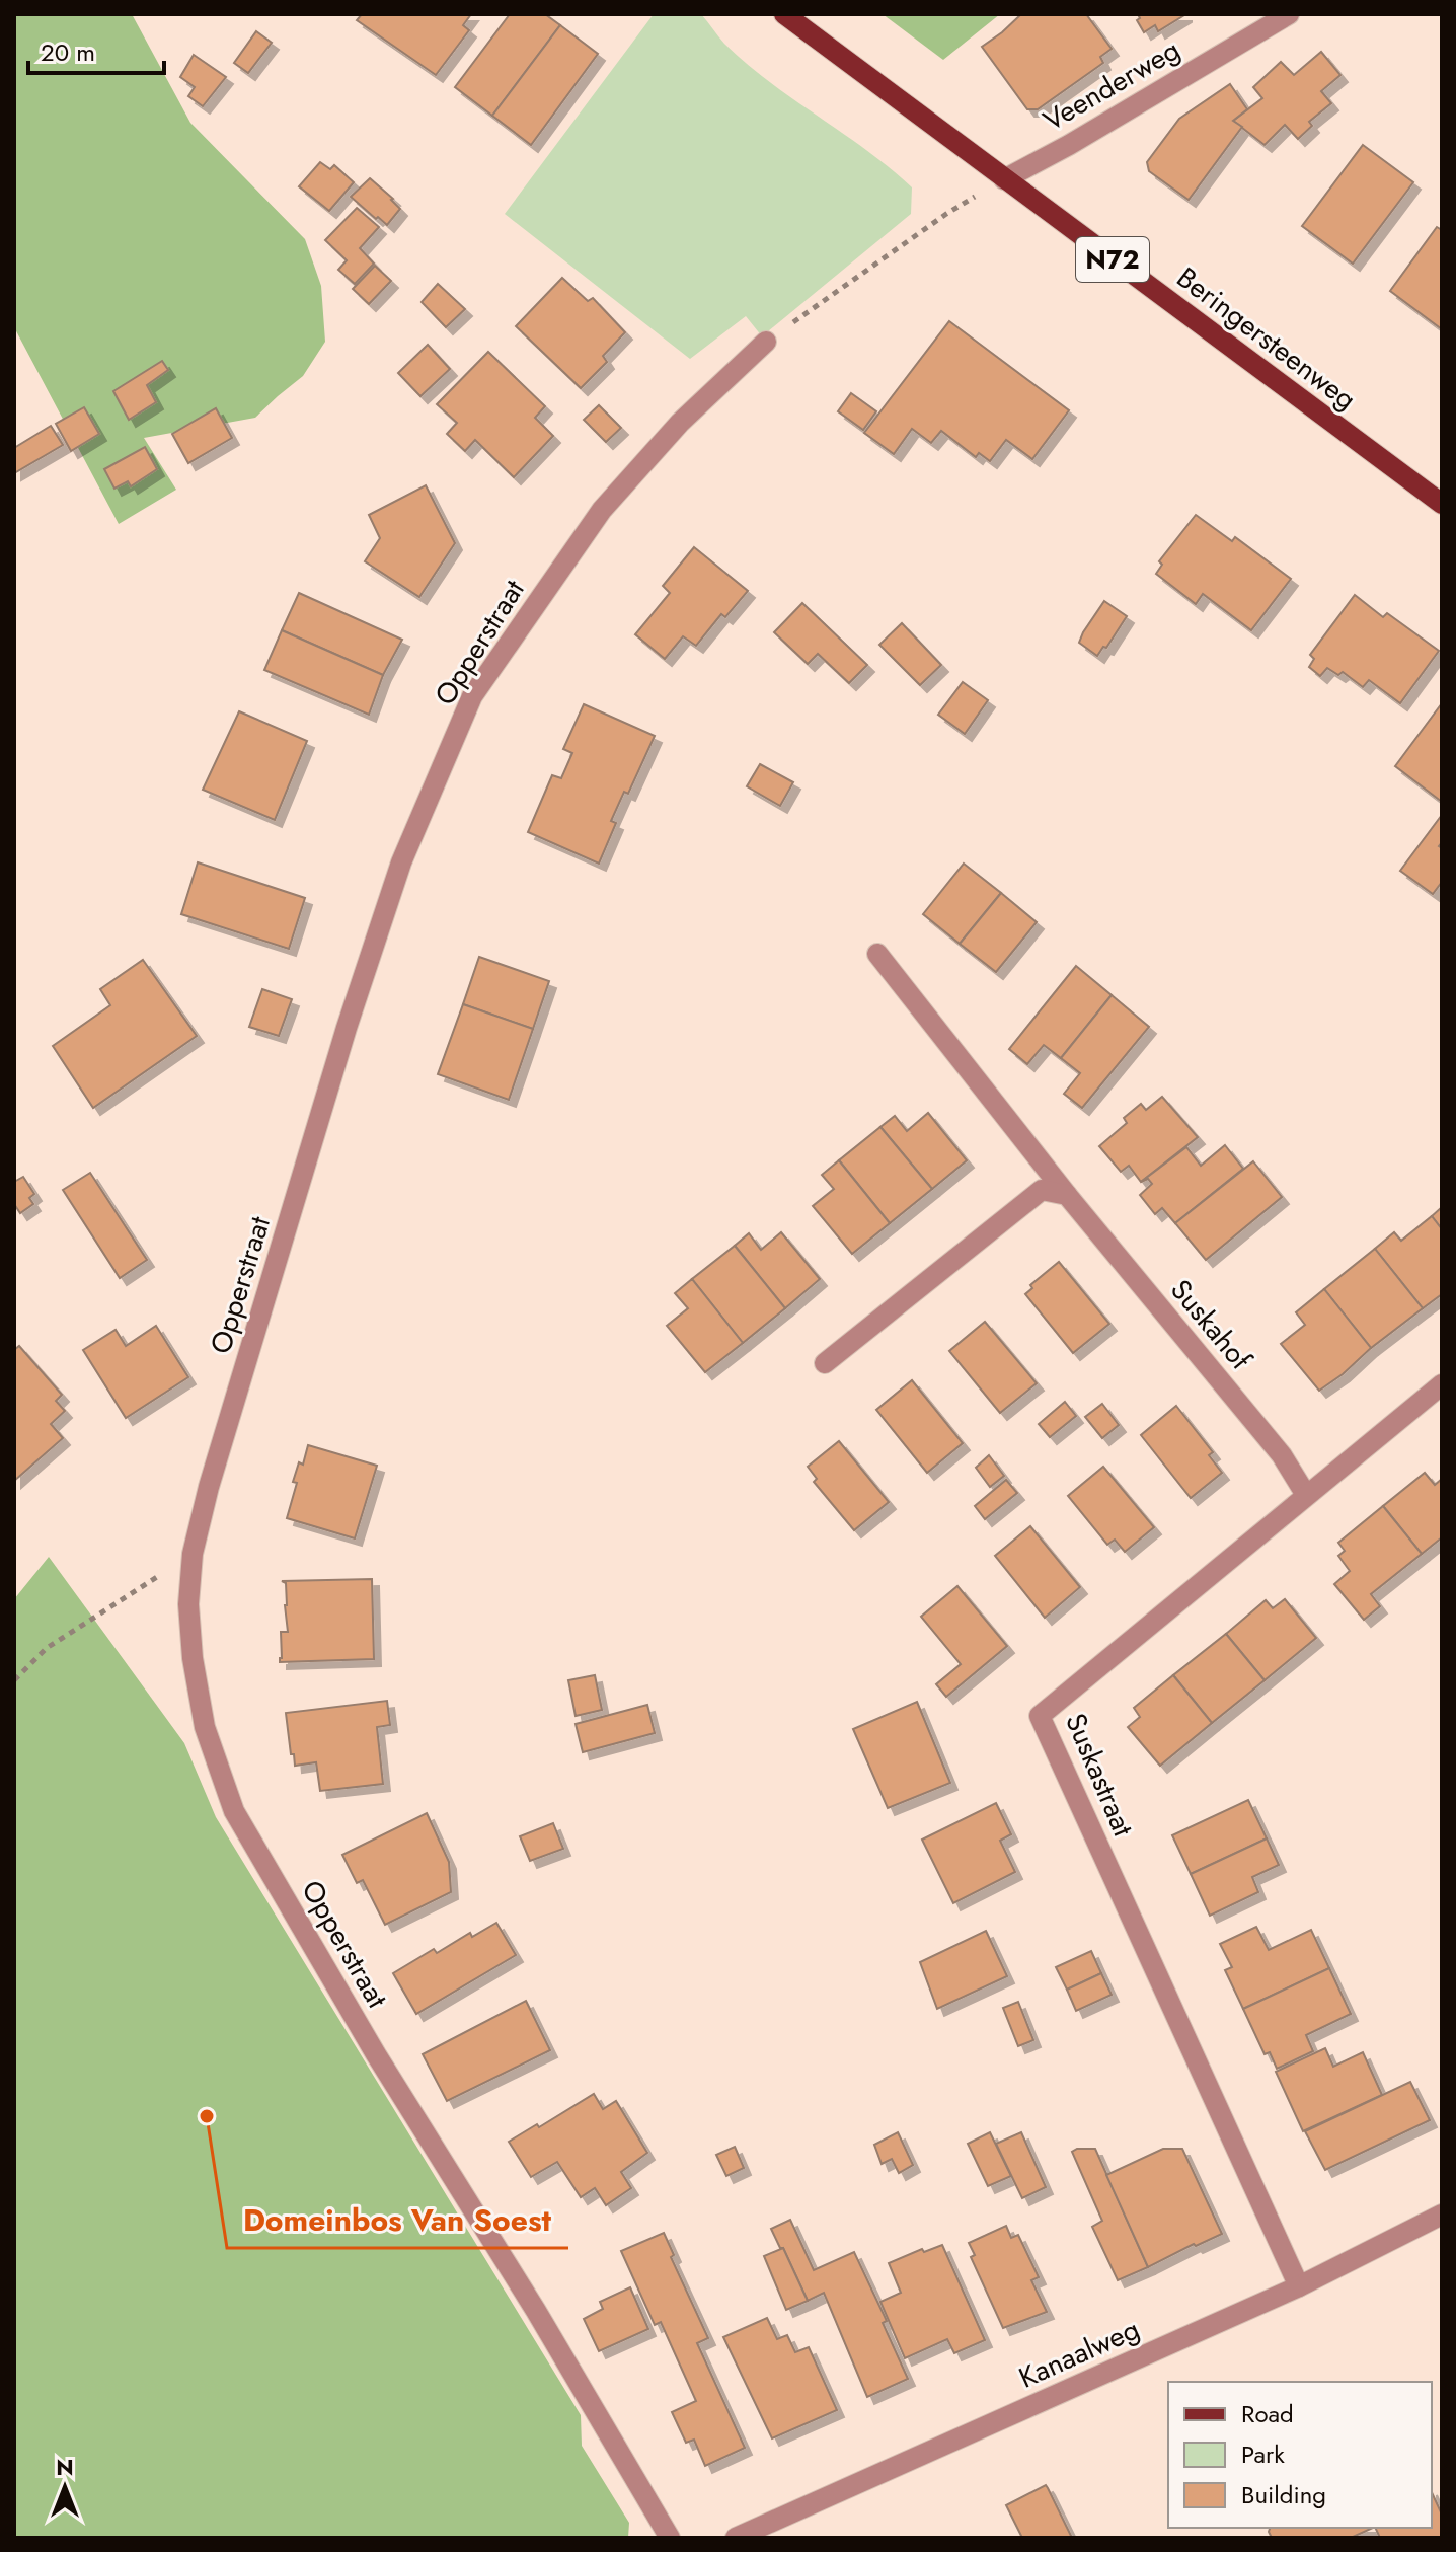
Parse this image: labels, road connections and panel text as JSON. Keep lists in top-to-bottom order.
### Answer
{
  "streets": {
    "main road": ["N72", "Beringersteenweg"],
    "street": [
      "Veenderweg",
      "Opperstraat",
      "Suskahof",
      "Suskastraat",
      "Kanaalweg"
    ]
  },
  "crossings": [
    ["Veenderweg", "Beringersteenweg"],
    ["Suskahof", "Suskastraat"],
    ["Suskastraat", "Kanaalweg"]
  ],
  "places": ["Domeinbos Van Soest"],
  "legend": ["Road", "Park", "Building"],
  "scale_bar": "20 m",
  "north": "top"
}
